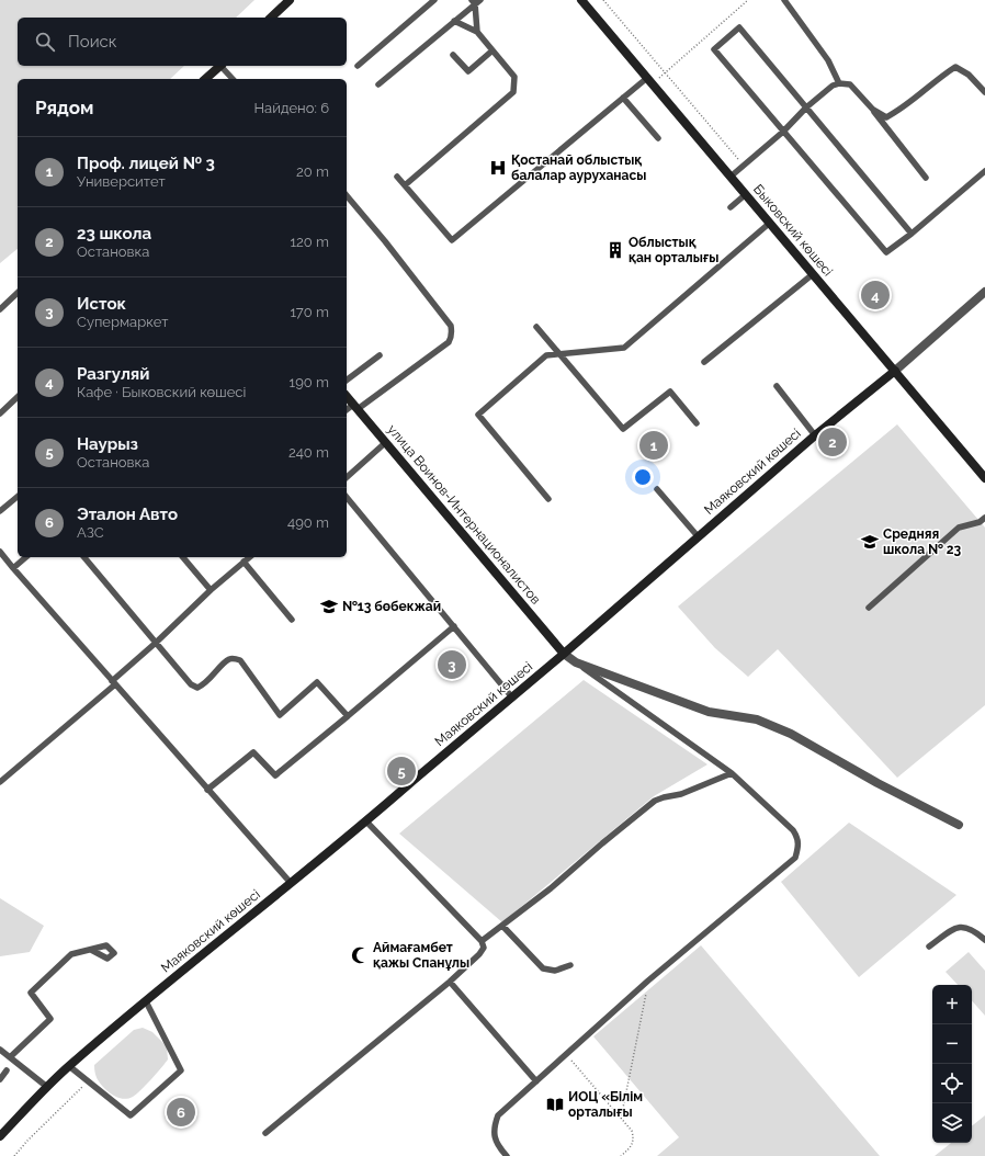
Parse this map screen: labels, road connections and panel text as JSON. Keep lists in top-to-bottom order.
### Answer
{
  "streets": {
    "main road": ["Быковский көшесі", "Маяковский көшесі", "улица Воинов-Интернационалистов"]
  },
  "crossings": [
    ["Быковский көшесі", "Маяковский көшесі"],
    ["Маяковский көшесі", "улица Воинов-Интернационалистов"]
  ],
  "places": {
    "hospital": ["Қостанай облыстық балалар ауруханасы"],
    "building": ["Облыстық қан орталығы"],
    "school or university": ["Средняя школа № 23", "№13 бөбекжай"],
    "mosque": ["Аймағамбет қажы Спанұлы"],
    "library": ["ИОЦ «Білім орталығы"]
  },
  "page": {
    "search": "Поиск",
    "heading": ["Рядом", "Найдено: 6"],
    "list": [
      {
        "mark": "1",
        "name": "Проф. лицей № 3",
        "note": "Университет",
        "value": "20 m"
      },
      {
        "mark": "2",
        "name": "23 школа",
        "note": "Остановка",
        "value": "120 m"
      },
      {
        "mark": "3",
        "name": "Исток",
        "note": "Супермаркет",
        "value": "170 m"
      },
      {
        "mark": "4",
        "name": "Разгуляй",
        "note": "Кафе · Быковский көшесі",
        "value": "190 m"
      },
      {
        "mark": "5",
        "name": "Наурыз",
        "note": "Остановка",
        "value": "240 m"
      },
      {
        "mark": "6",
        "name": "Эталон Авто",
        "note": "АЗС",
        "value": "490 m"
      }
    ],
    "pins": [
      "4",
      "2",
      "1",
      "3",
      "5",
      "6"
    ],
    "map_buttons": ["+", "−"]
  }
}
